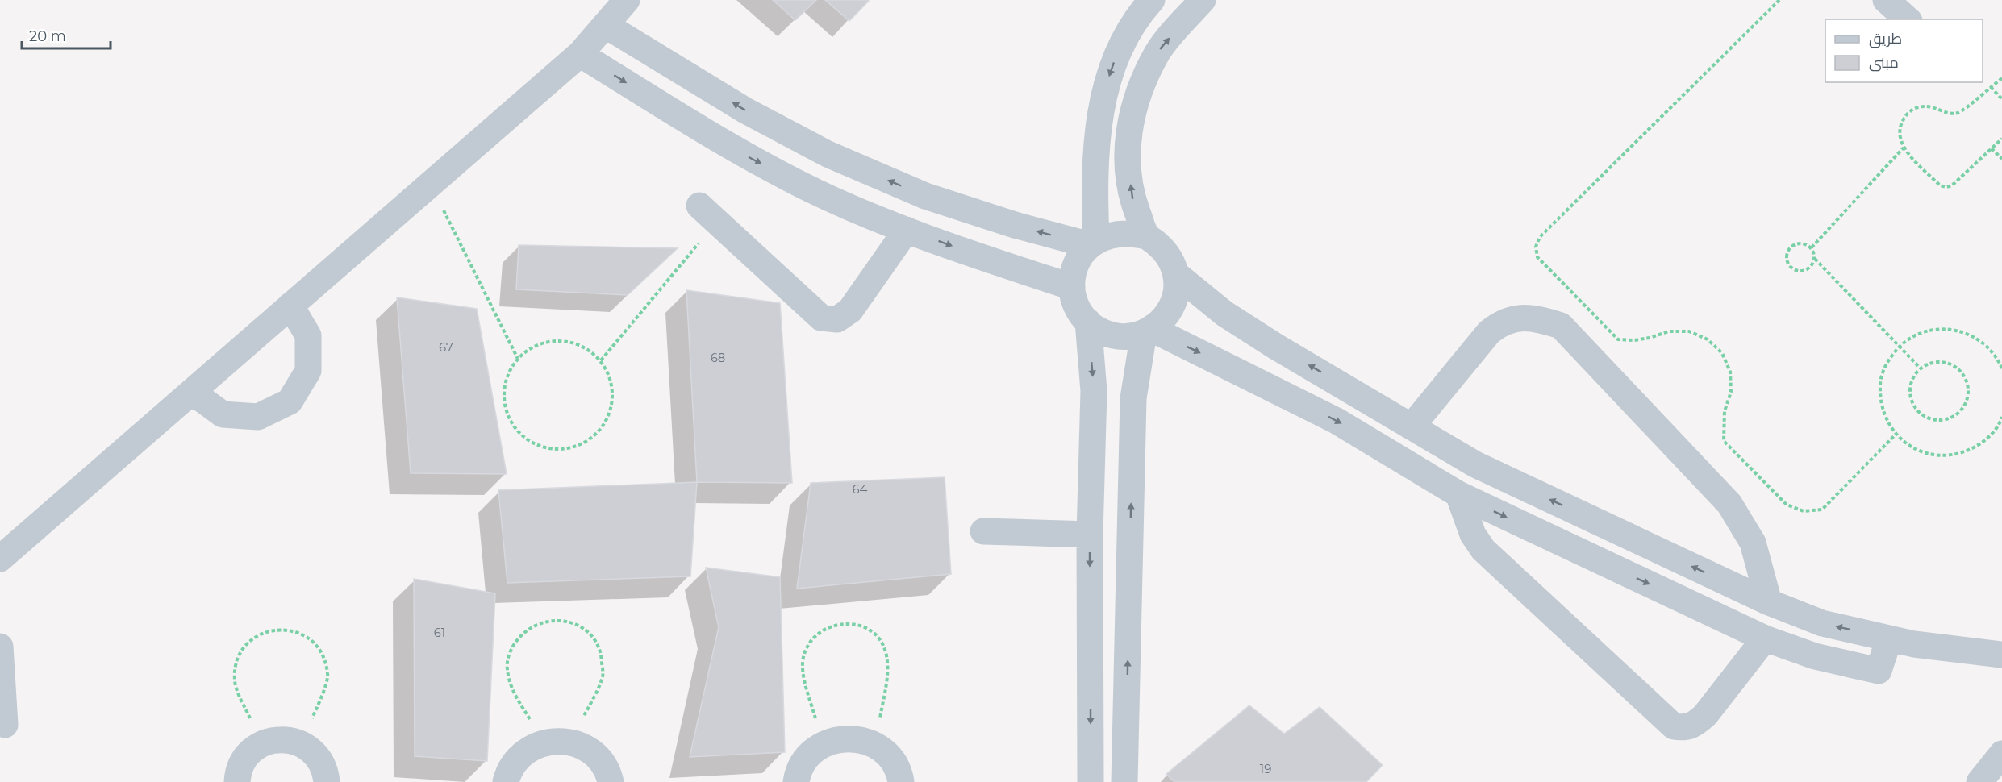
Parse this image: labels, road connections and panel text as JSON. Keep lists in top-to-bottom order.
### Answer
{
  "house_numbers": [
    "67",
    "68",
    "64",
    "61",
    "19"
  ],
  "legend": ["طريق", "مبنى"],
  "scale_bar": "20 m"
}
